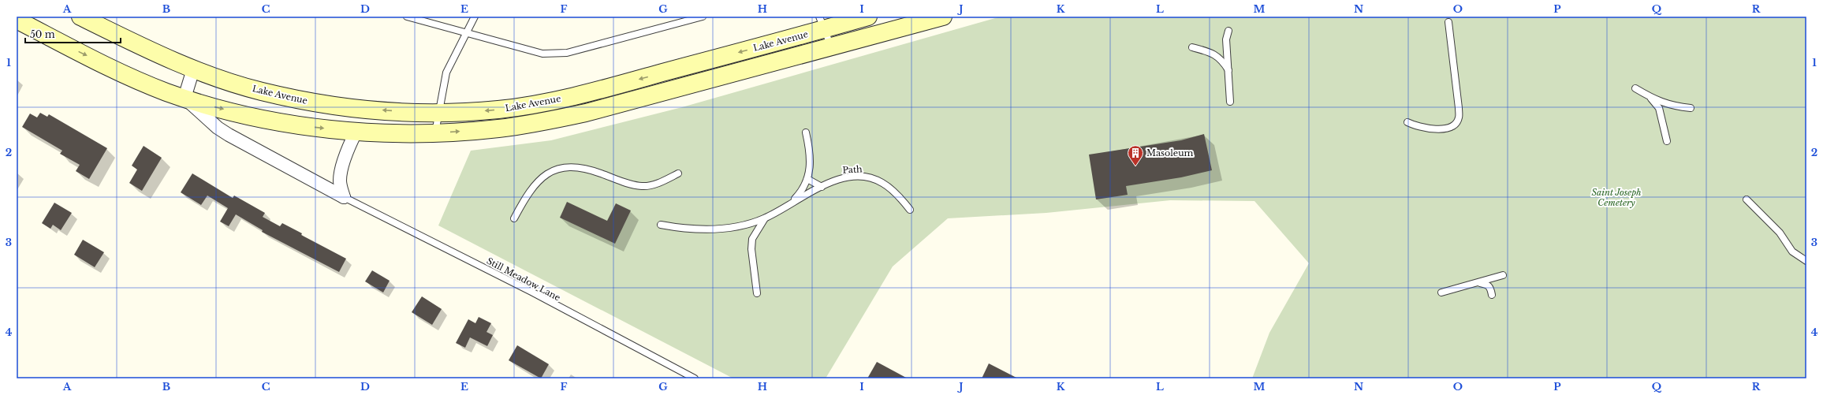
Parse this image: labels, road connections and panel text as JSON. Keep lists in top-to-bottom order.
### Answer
{
  "streets": {
    "main road": ["Lake Avenue"],
    "lane": ["Path", "Still Meadow Lane"]
  },
  "parks": ["Saint Joseph Cemetery"],
  "places": {
    "building": ["Masoleum"]
  },
  "scale_bar": "50 m",
  "grid": {
    "columns": [
      "A",
      "B",
      "C",
      "D",
      "E",
      "F",
      "G",
      "H",
      "I",
      "J",
      "K",
      "L",
      "M",
      "N",
      "O",
      "P",
      "Q",
      "R"
    ],
    "rows": [
      "1",
      "2",
      "3",
      "4"
    ]
  }
}
